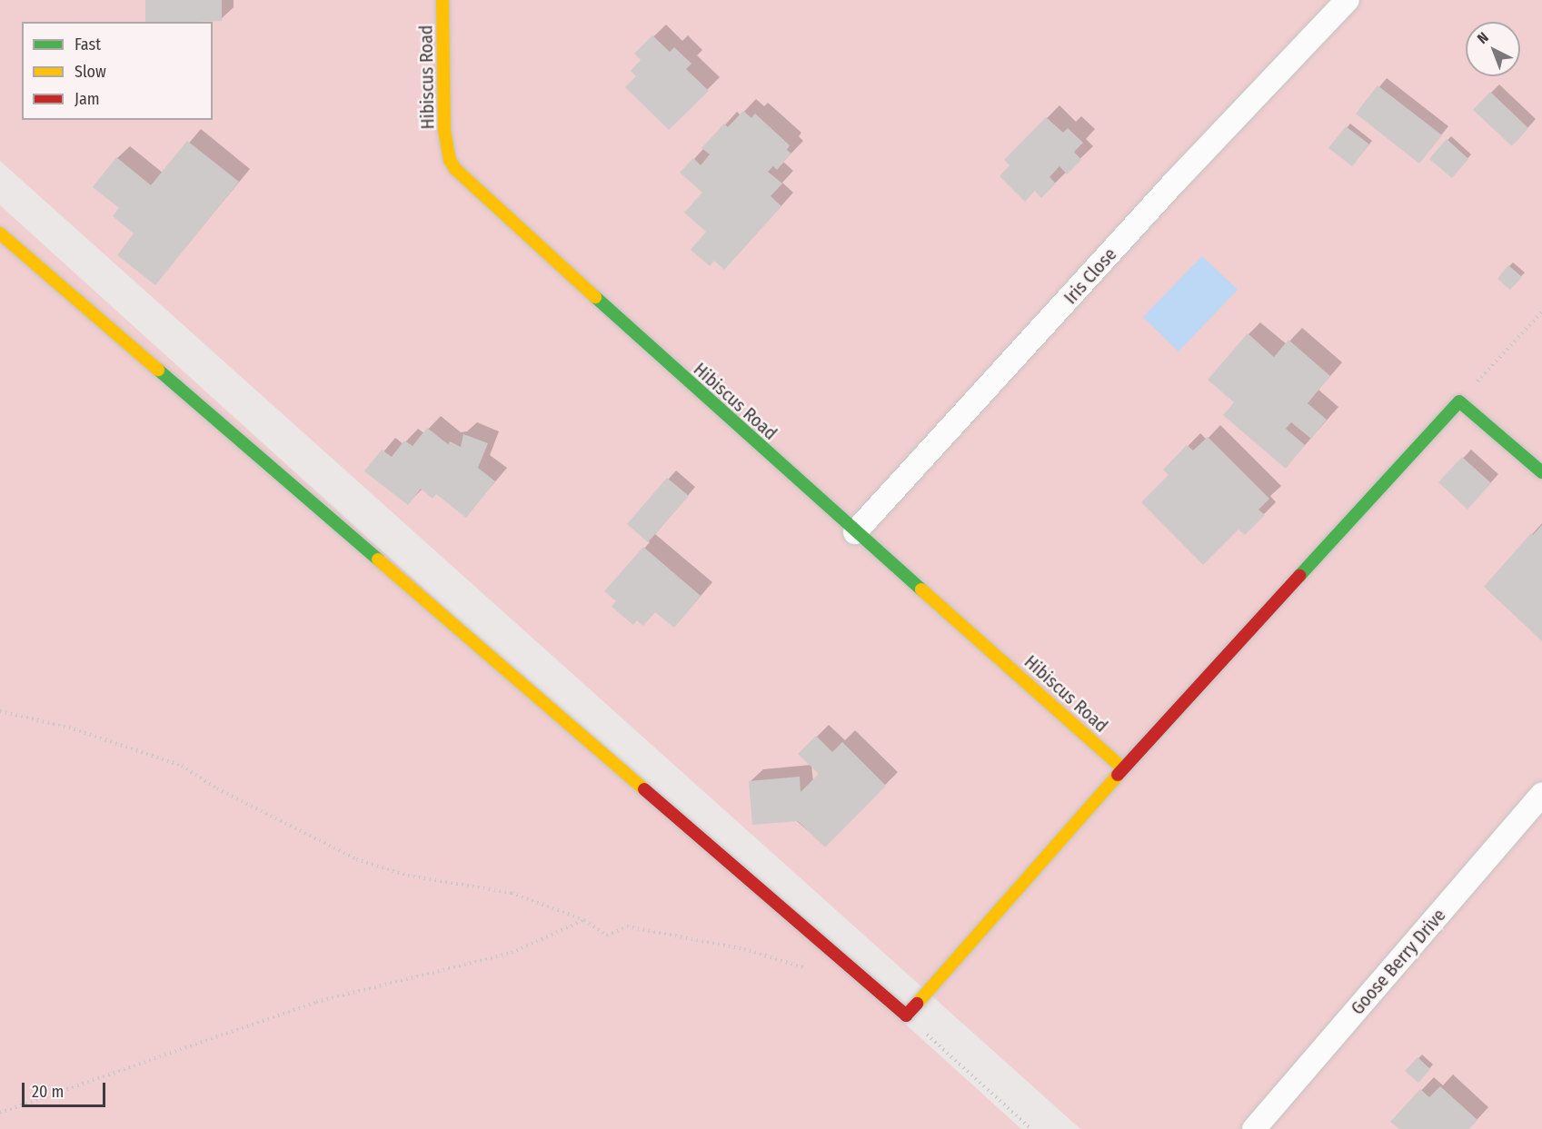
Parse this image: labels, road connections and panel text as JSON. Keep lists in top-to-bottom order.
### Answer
{
  "streets": {
    "street": ["Hibiscus Road", "Iris Close", "Goose Berry Drive"]
  },
  "crossings": [
    ["Hibiscus Road", "Iris Close"]
  ],
  "legend": ["Fast", "Slow", "Jam"],
  "scale_bar": "20 m",
  "north": "top left"
}
